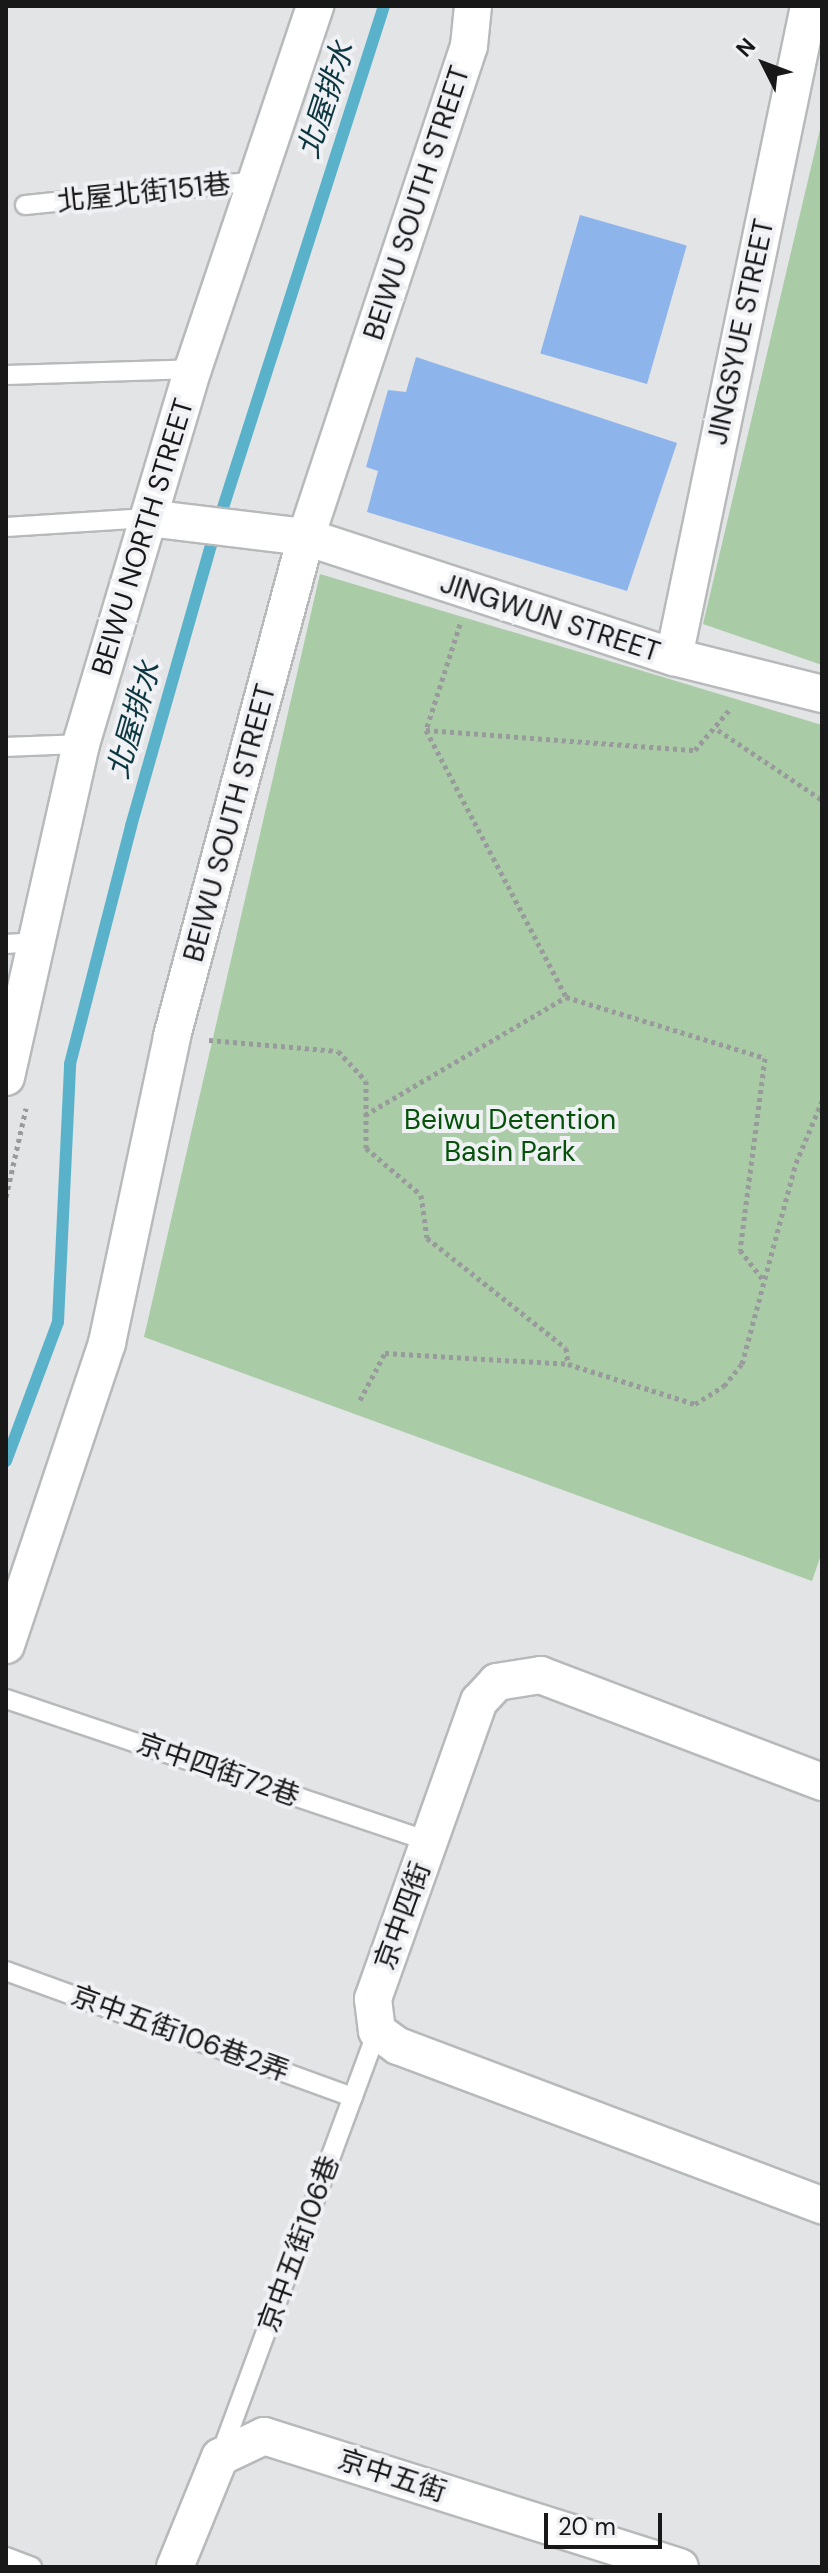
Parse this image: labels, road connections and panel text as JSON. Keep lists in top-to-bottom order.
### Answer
{
  "streets": {
    "street": [
      "BEIWU SOUTH STREET",
      "JINGSYUE STREET",
      "BEIWU NORTH STREET",
      "JINGWUN STREET",
      "京中四街",
      "京中五街"
    ],
    "lane": [
      "北屋北街151巷",
      "京中四街72巷",
      "京中五街106巷2弄",
      "京中五街106巷"
    ]
  },
  "crossings": [
    ["北屋北街151巷", "BEIWU NORTH STREET"],
    ["BEIWU SOUTH STREET", "JINGWUN STREET"],
    ["JINGSYUE STREET", "JINGWUN STREET"],
    ["BEIWU NORTH STREET", "JINGWUN STREET"],
    ["京中四街72巷", "京中四街"],
    ["京中四街", "京中五街106巷"],
    ["京中五街106巷2弄", "京中五街106巷"],
    ["京中五街106巷", "京中五街"]
  ],
  "water": ["北屋排水"],
  "parks": ["Beiwu Detention Basin Park"],
  "scale_bar": "20 m",
  "north": "top left"
}
